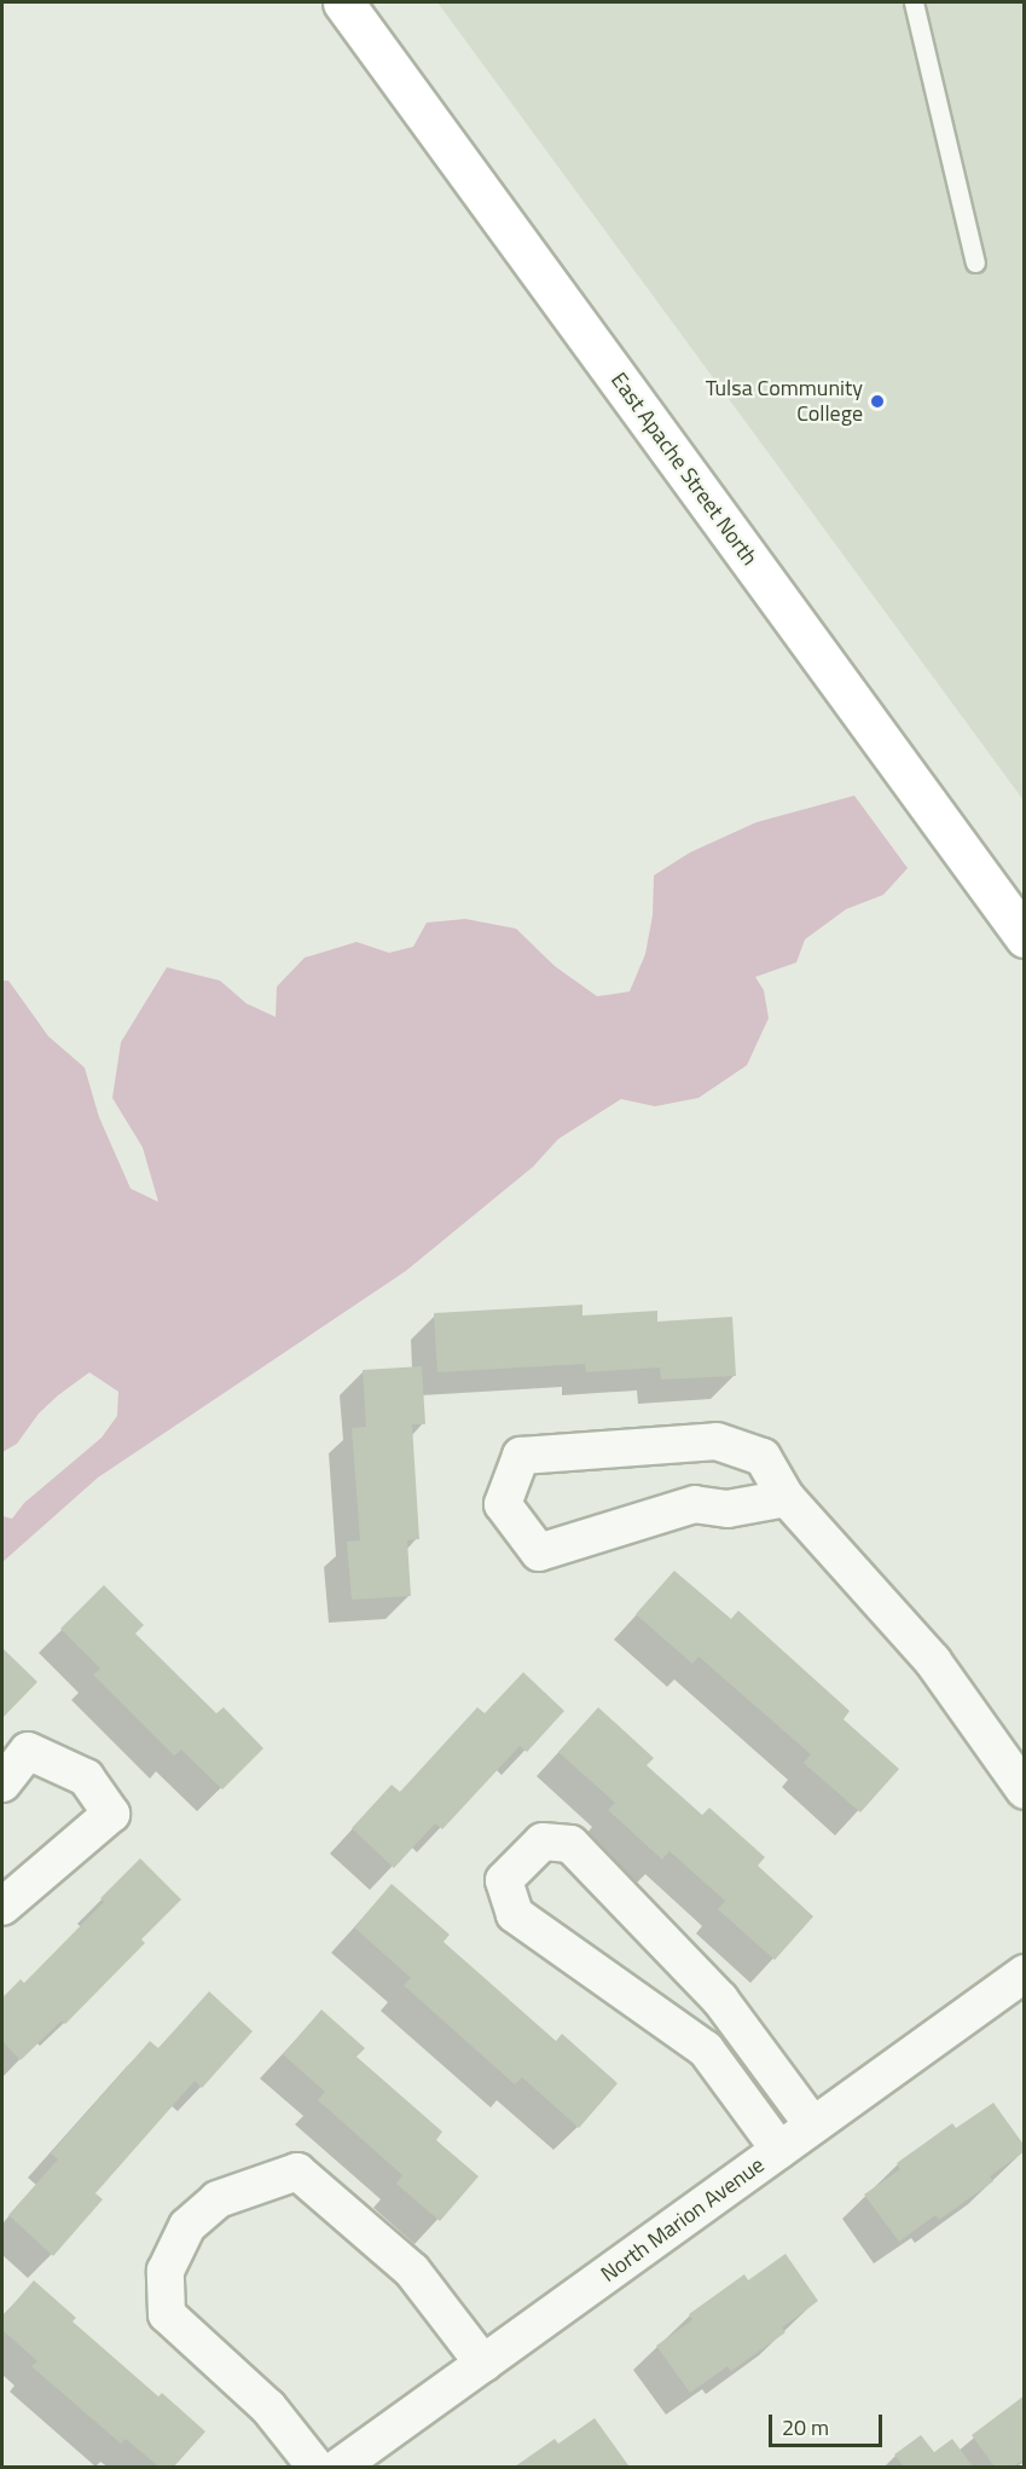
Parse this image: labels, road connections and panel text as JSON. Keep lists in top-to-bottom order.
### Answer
{
  "streets": {
    "main road": ["East Apache Street North"],
    "street": ["North Marion Avenue"]
  },
  "places": ["Tulsa Community College"],
  "scale_bar": "20 m"
}
